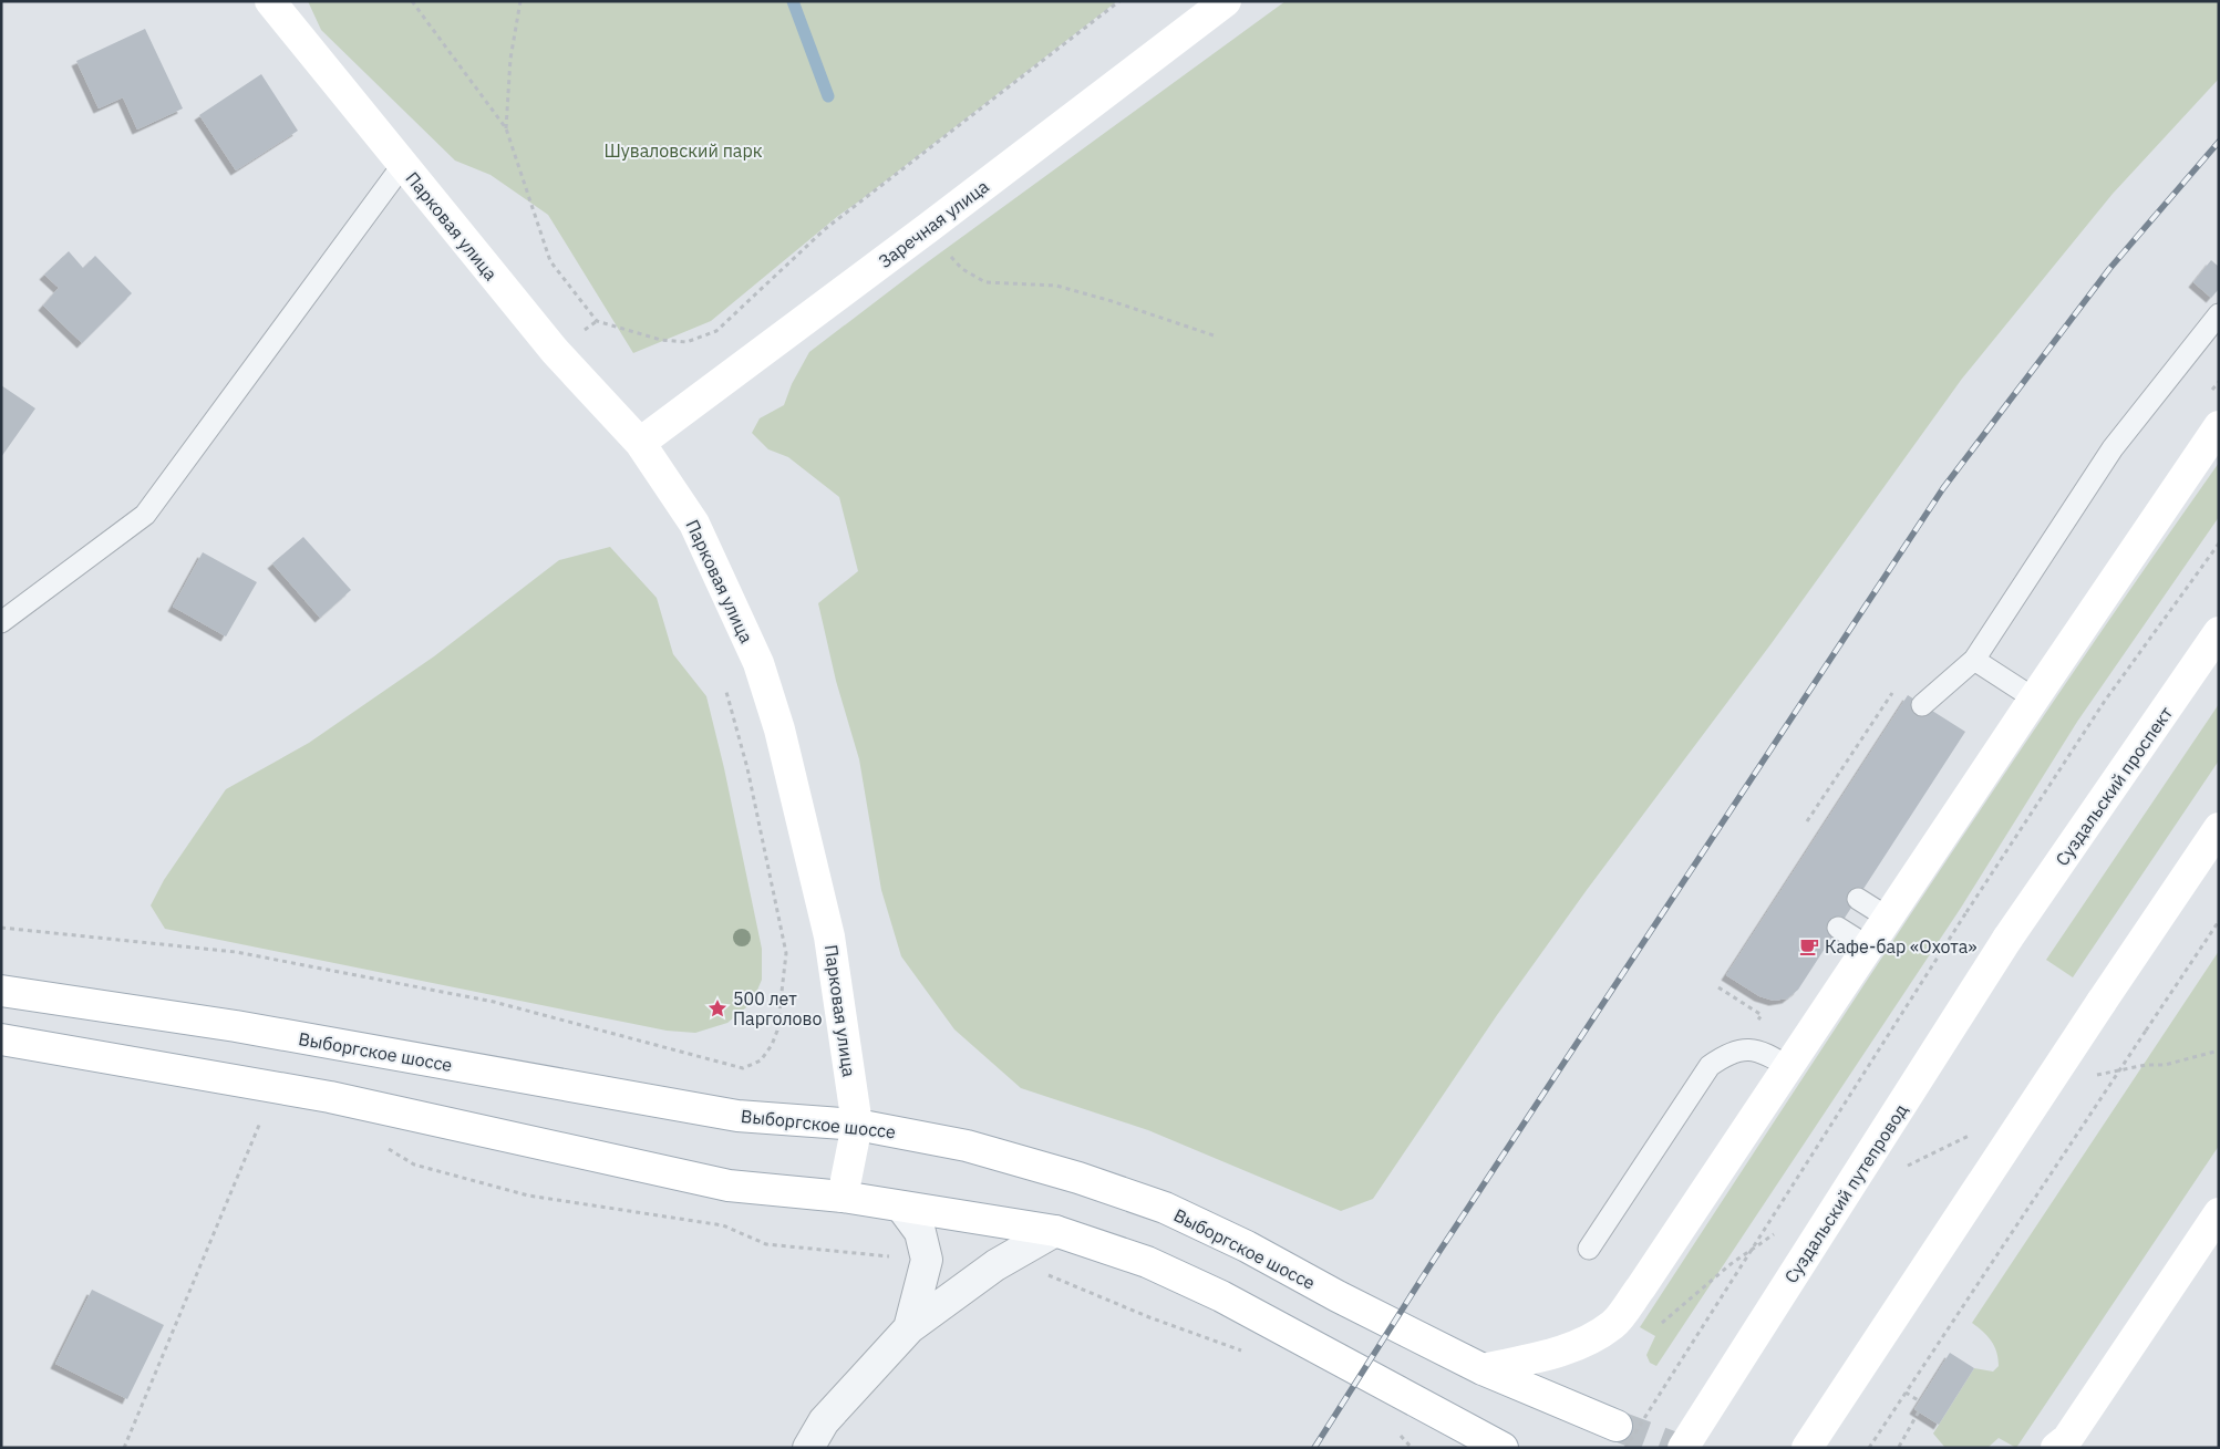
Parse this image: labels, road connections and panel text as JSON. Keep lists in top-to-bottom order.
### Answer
{
  "streets": {
    "main road": [
      "Заречная улица",
      "Парковая улица",
      "Суздальский проспект",
      "Выборгское шоссе",
      "Суздальский путепровод"
    ]
  },
  "crossings": [
    ["Заречная улица", "Парковая улица"],
    ["Парковая улица", "Выборгское шоссе"],
    ["Суздальский проспект", "Суздальский путепровод"]
  ],
  "parks": ["Шуваловский парк"],
  "places": {
    "cafe": ["Кафе-бар «Охота»"],
    "place": ["500 лет Парголово"]
  }
}
